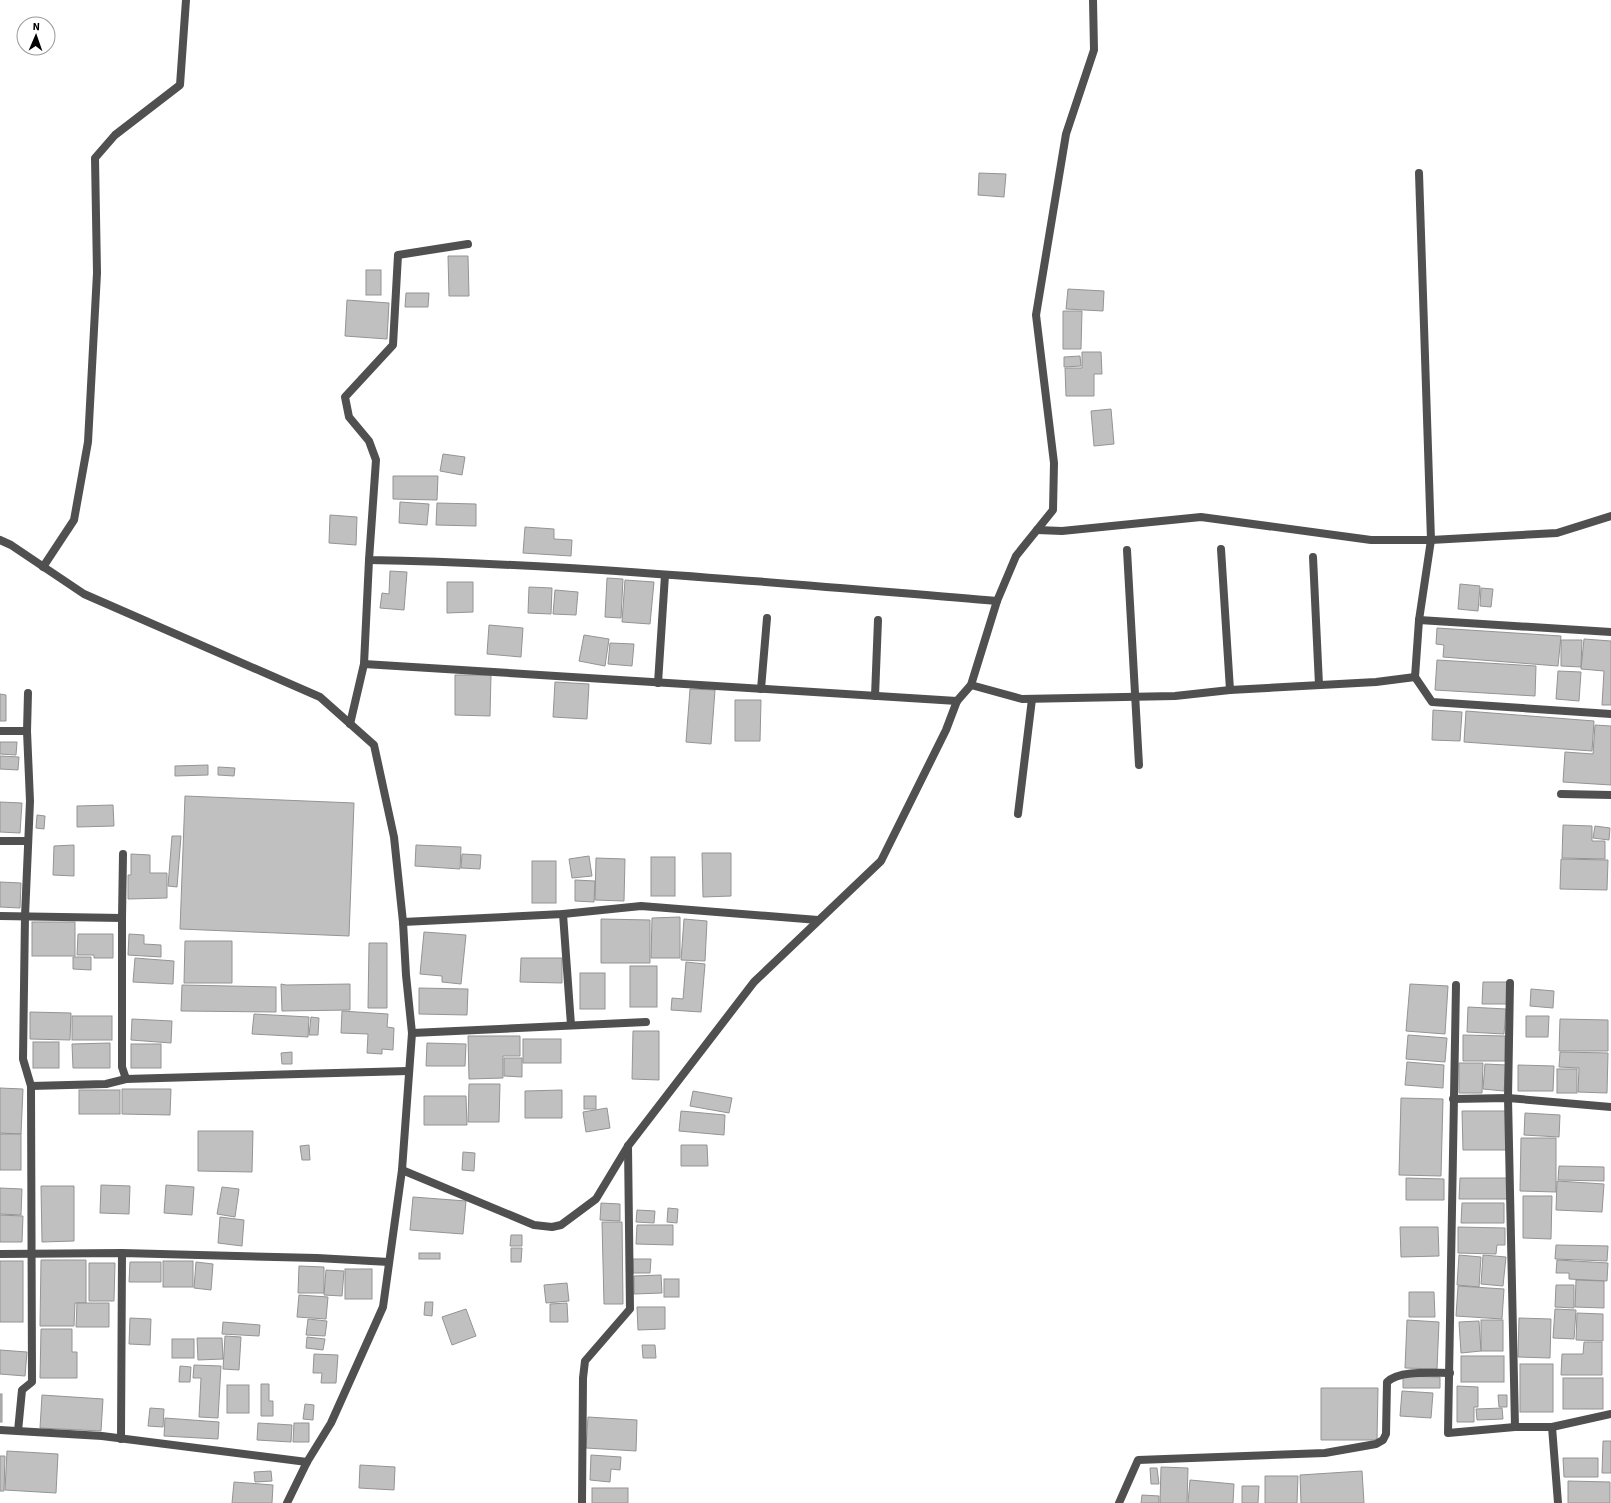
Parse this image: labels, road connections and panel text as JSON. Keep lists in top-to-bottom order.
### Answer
{
  "north": "top"
}
